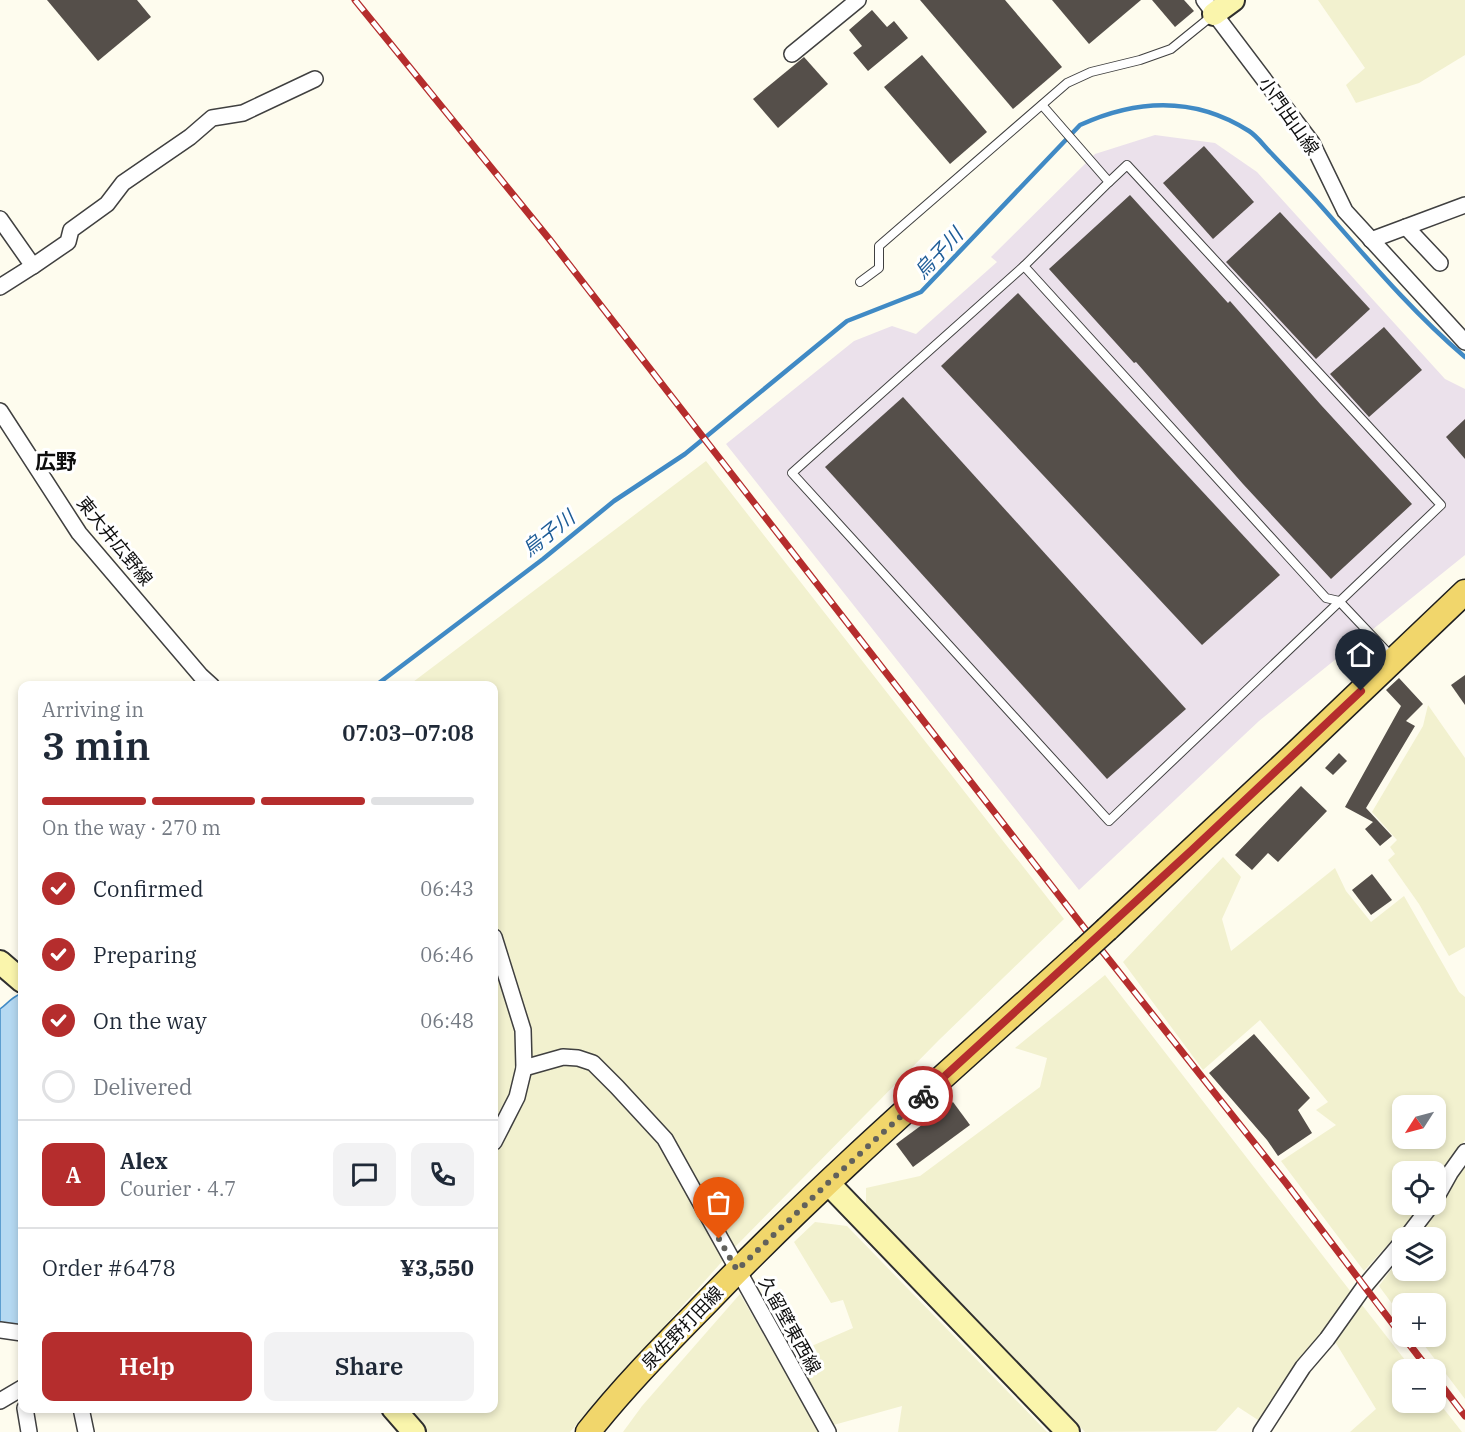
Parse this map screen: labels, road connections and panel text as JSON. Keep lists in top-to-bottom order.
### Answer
{
  "streets": {
    "main road": ["泉佐野打田線"],
    "street": ["小門出山線", "東大井広野線", "久留壁東西線"]
  },
  "crossings": [
    ["久留壁東西線", "泉佐野打田線"]
  ],
  "districts": ["広野"],
  "water": ["烏子川"],
  "north": "bottom left",
  "page": {
    "heading": ["3 min", "Arriving in", "07:03–07:08"],
    "panel": [
      "Alex",
      "Courier · 4.7",
      "Order #6478",
      "¥3,550"
    ],
    "bar": "On the way · 270 m",
    "list": [
      ["Confirmed", "06:43"],
      ["Preparing", "06:46"],
      ["On the way", "06:48"],
      "Delivered"
    ],
    "map_buttons": ["+", "−"],
    "round": "A",
    "buttons": ["Help", "Share"]
  }
}
